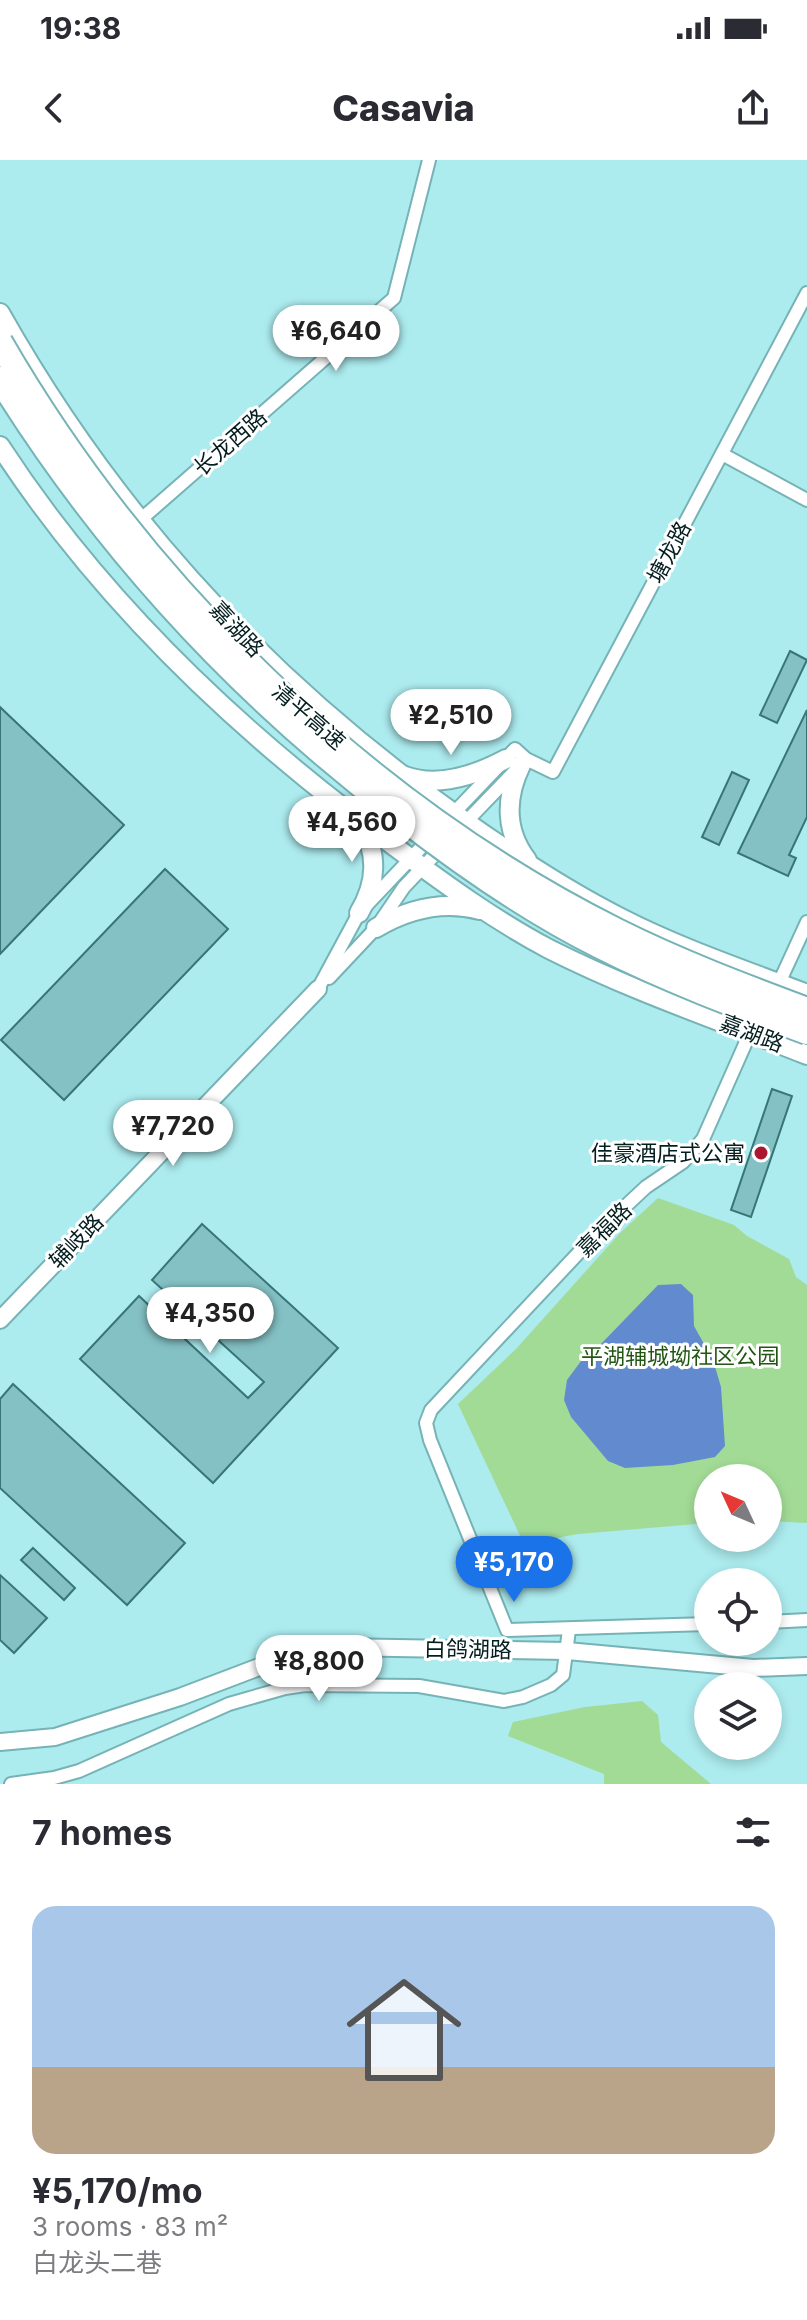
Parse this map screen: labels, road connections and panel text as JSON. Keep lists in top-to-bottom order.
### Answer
{
  "streets": {
    "highway": ["清平高速"],
    "main road": ["嘉湖路"],
    "street": [
      "长龙西路",
      "塘龙路",
      "嘉福路",
      "辅岐路",
      "白鸽湖路"
    ]
  },
  "crossings": [
    ["长龙西路", "嘉湖路"],
    ["嘉湖路", "清平高速"],
    ["嘉湖路", "嘉福路"]
  ],
  "parks": ["平湖辅城坳社区公园"],
  "places": ["佳豪酒店式公寓"],
  "north": "top left",
  "page": {
    "status": "19:38",
    "header": "Casavia",
    "price": [
      "¥6,640",
      "¥2,510",
      "¥4,560",
      "¥7,720",
      "¥4,350",
      "¥5,170",
      "¥8,800"
    ],
    "heading": "7 homes",
    "list": [
      {
        "name": "¥5,170/mo",
        "note": "3 rooms · 83 m² · 白龙头二巷"
      }
    ]
  }
}
